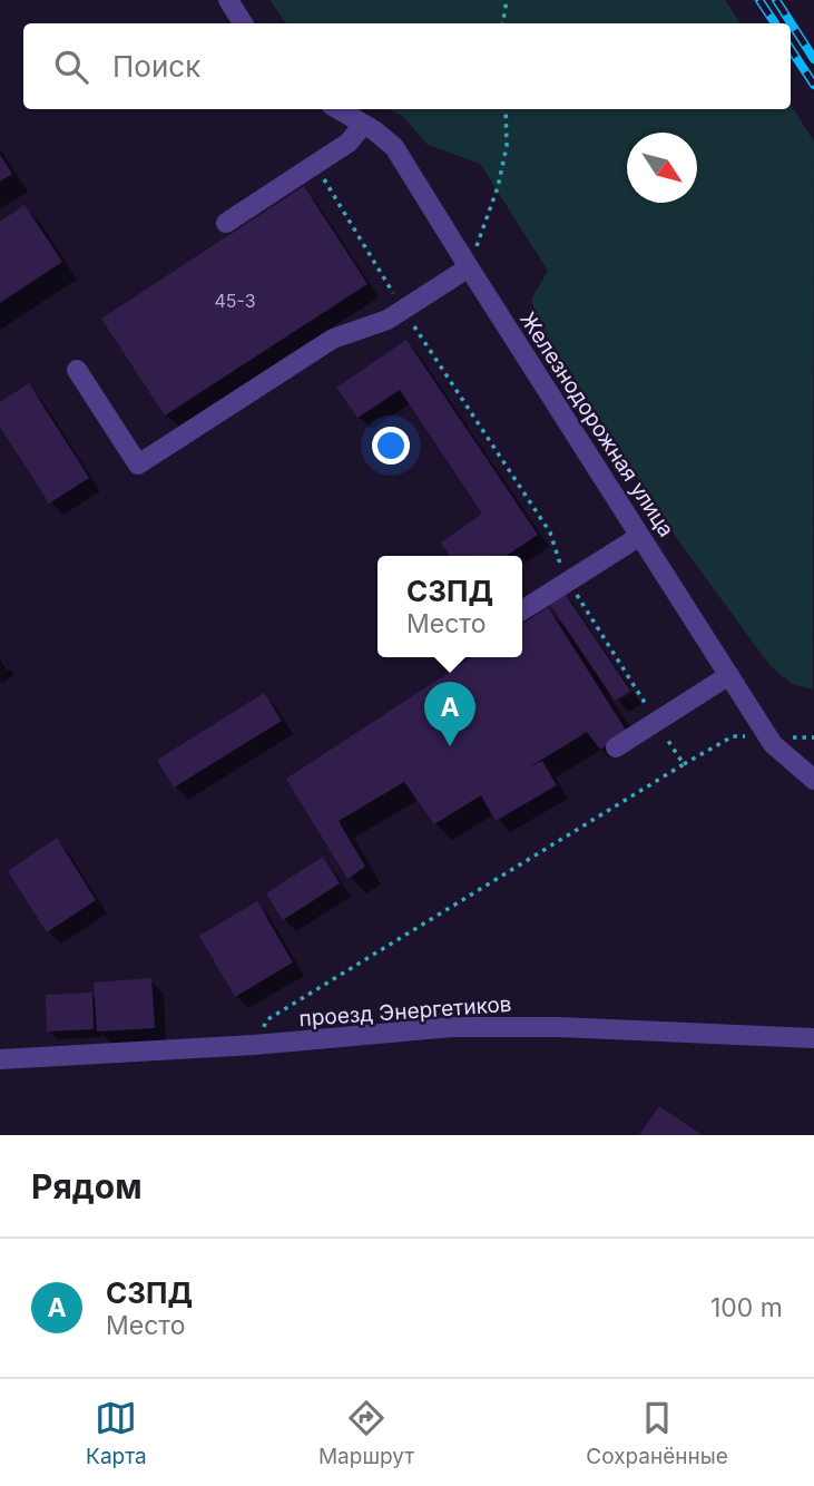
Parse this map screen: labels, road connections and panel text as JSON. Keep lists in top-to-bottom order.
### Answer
{
  "streets": {
    "street": ["Железнодорожная улица", "проезд Энергетиков"]
  },
  "house_numbers": ["45-3"],
  "north": "bottom right",
  "page": {
    "search": "Поиск",
    "popup": ["СЗПД", "Место"],
    "pins": "A",
    "heading": "Рядом",
    "list": [
      {
        "mark": "A",
        "name": "СЗПД",
        "note": "Место",
        "value": "100 m"
      }
    ],
    "nav": ["Карта", "Маршрут", "Сохранённые"]
  }
}
